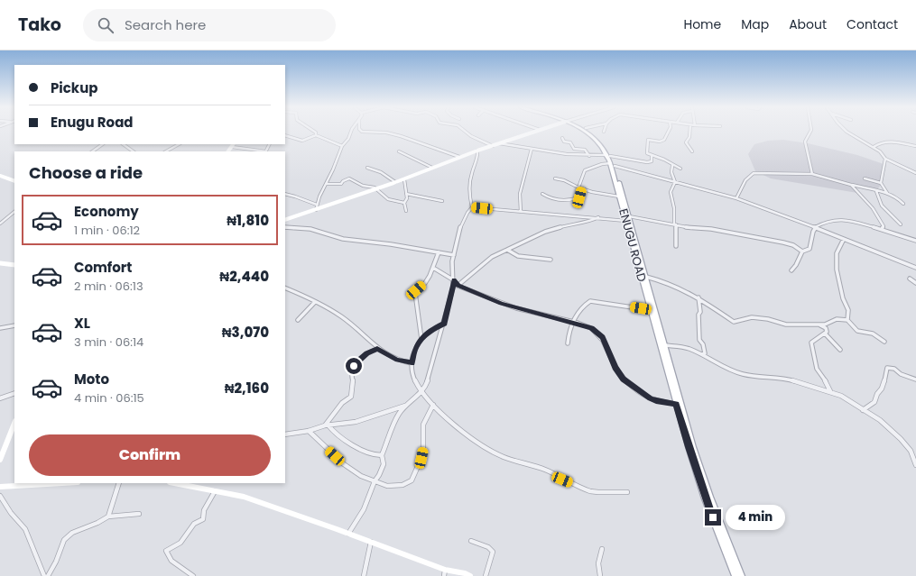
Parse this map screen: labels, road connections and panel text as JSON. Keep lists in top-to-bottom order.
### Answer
{
  "streets": {
    "main road": ["ENUGU ROAD"]
  },
  "page": {
    "header": "Tako",
    "search": "Search here",
    "nav": [
      "Home",
      "Map",
      "About",
      "Contact"
    ],
    "banner": ["Pickup", "Enugu Road"],
    "heading": "Choose a ride",
    "list": [
      {
        "name": "Economy",
        "note": "1 min · 06:12",
        "value": "₦1,810"
      },
      {
        "name": "Comfort",
        "note": "2 min · 06:13",
        "value": "₦2,440"
      },
      {
        "name": "XL",
        "note": "3 min · 06:14",
        "value": "₦3,070"
      },
      {
        "name": "Moto",
        "note": "4 min · 06:15",
        "value": "₦2,160"
      }
    ],
    "buttons": "Confirm",
    "bubble": "4 min"
  }
}
